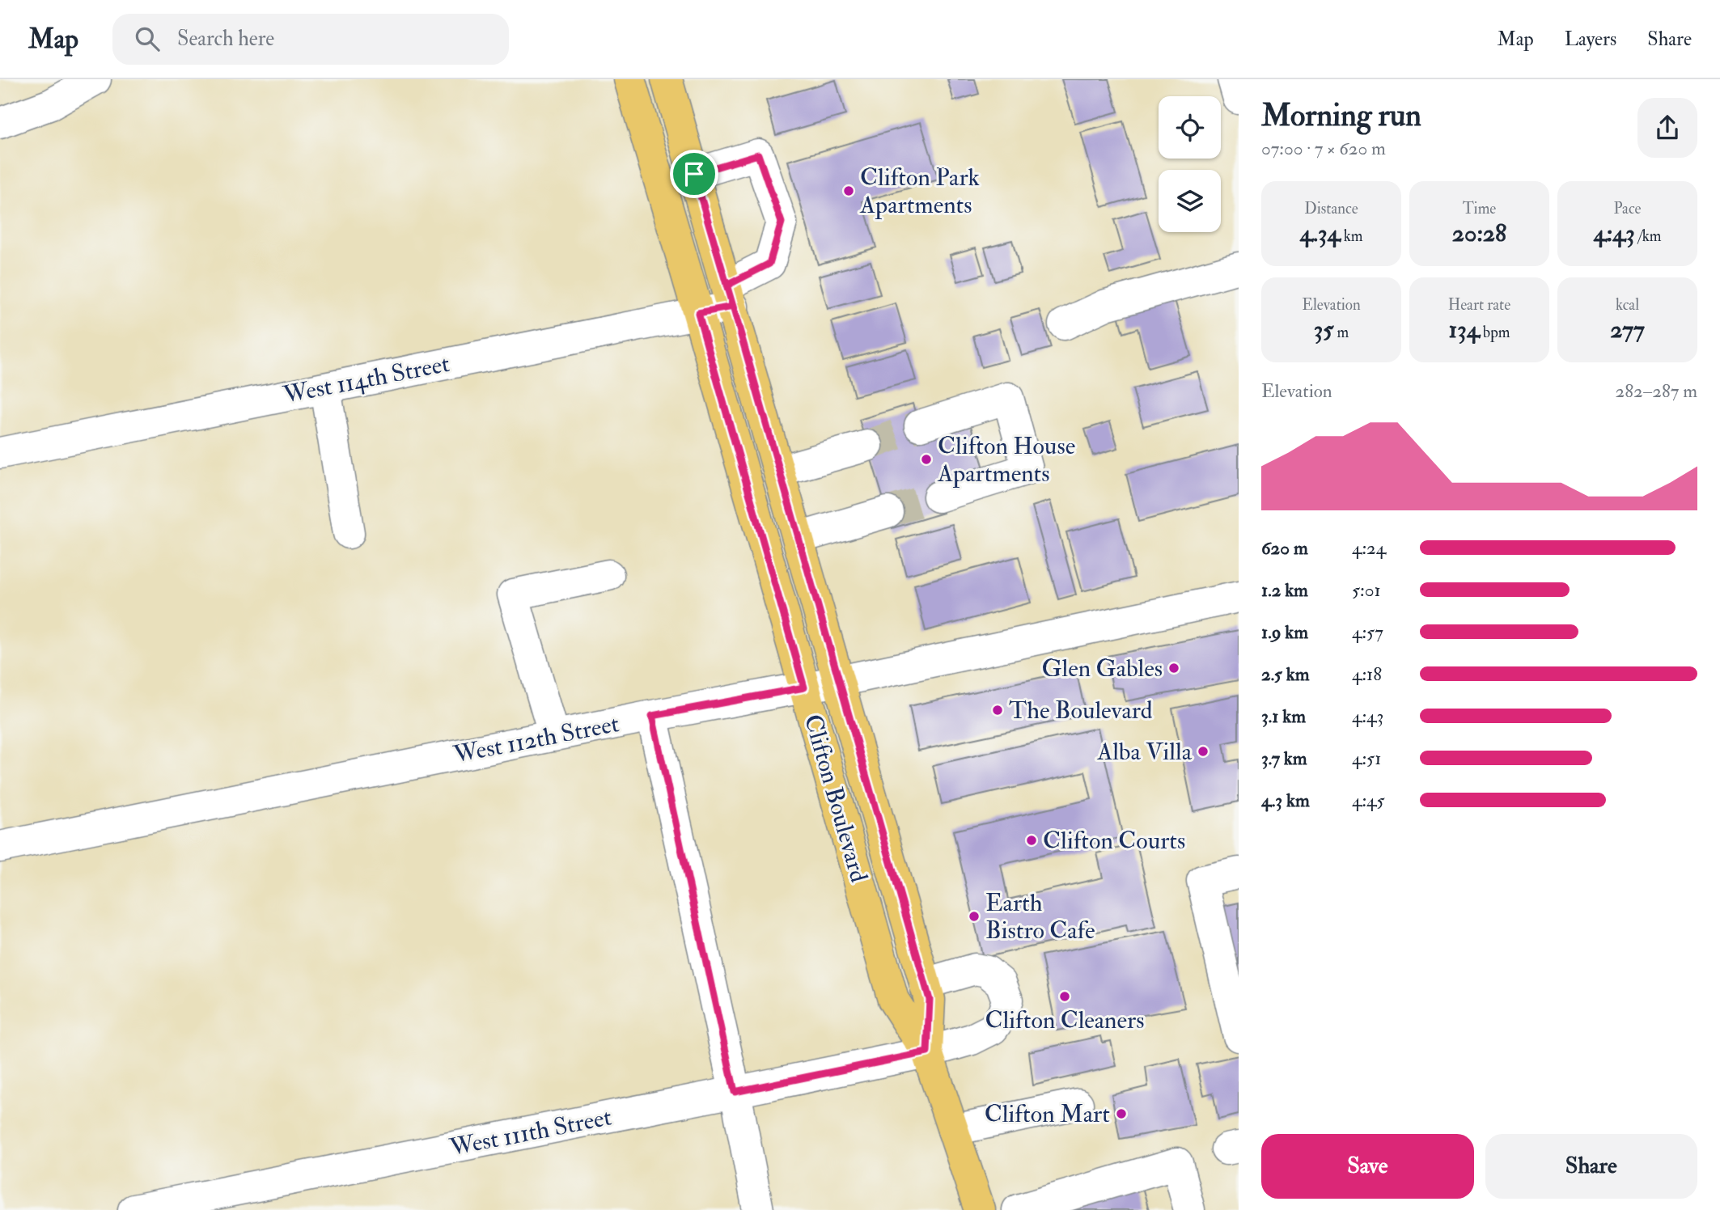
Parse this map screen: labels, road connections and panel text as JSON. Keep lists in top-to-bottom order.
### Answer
{
  "streets": {
    "main road": ["Clifton Boulevard"],
    "street": ["West 114th Street", "West 112th Street", "West 111th Street"]
  },
  "crossings": [
    ["West 114th Street", "Clifton Boulevard"],
    ["West 112th Street", "Clifton Boulevard"],
    ["Clifton Boulevard", "West 111th Street"]
  ],
  "places": [
    "Clifton Park Apartments",
    "Clifton House Apartments",
    "Glen Gables",
    "The Boulevard",
    "Alba Villa",
    "Clifton Courts",
    "Earth Bistro Cafe",
    "Clifton Cleaners",
    "Clifton Mart"
  ],
  "page": {
    "header": "Map",
    "search": "Search here",
    "nav": ["Map", "Layers", "Share"],
    "heading": ["Morning run", "07:00 · 7 × 620 m"],
    "stats": [
      ["Distance", "4.34 km"],
      ["Time", "20:28"],
      ["Pace", "4:43 /km"],
      ["Elevation", "35 m"],
      ["Heart rate", "134 bpm"],
      ["kcal", "277"]
    ],
    "chart": ["Elevation", "282–287 m"],
    "list": [
      {
        "name": "620 m",
        "note": "4:24"
      },
      {
        "name": "1.2 km",
        "note": "5:01"
      },
      {
        "name": "1.9 km",
        "note": "4:57"
      },
      {
        "name": "2.5 km",
        "note": "4:18"
      },
      {
        "name": "3.1 km",
        "note": "4:43"
      },
      {
        "name": "3.7 km",
        "note": "4:51"
      },
      {
        "name": "4.3 km",
        "note": "4:45"
      }
    ],
    "buttons": ["Save", "Share"]
  }
}
